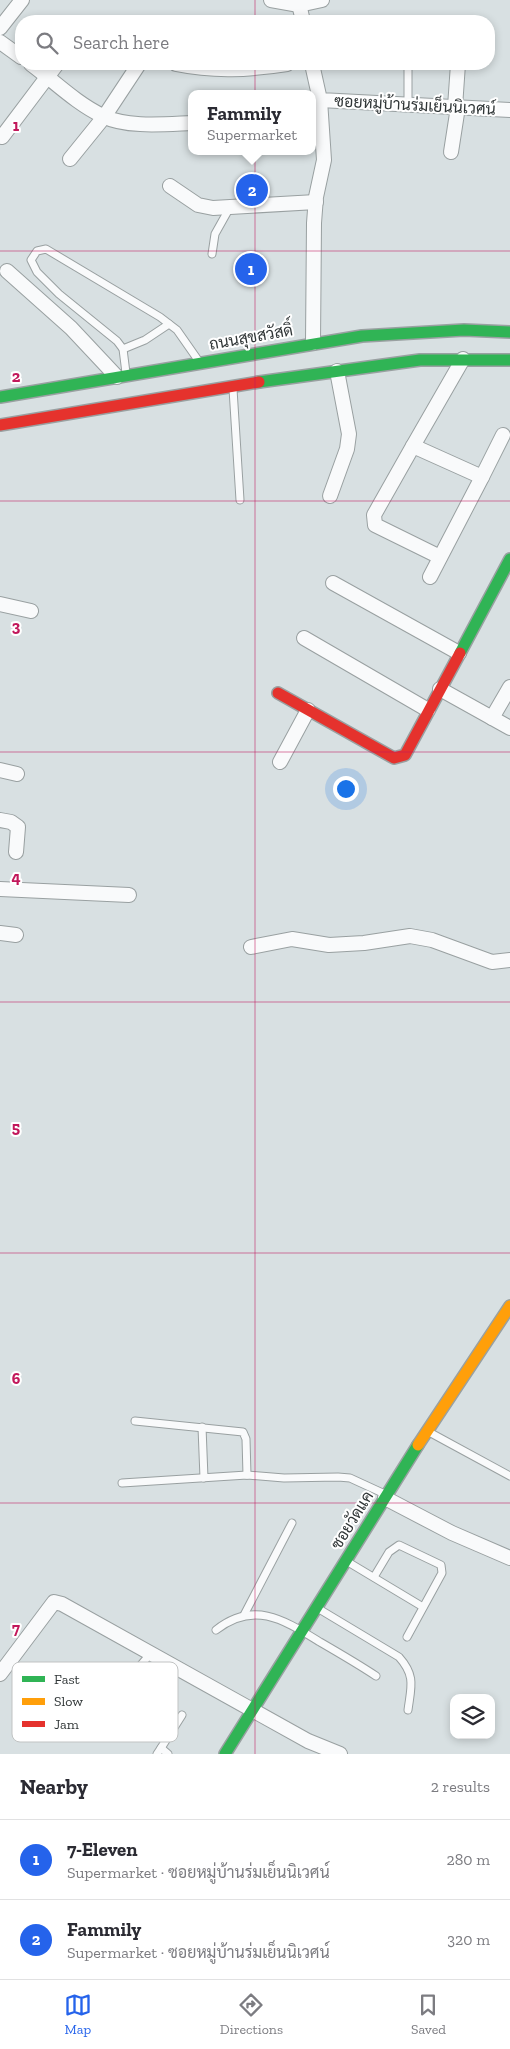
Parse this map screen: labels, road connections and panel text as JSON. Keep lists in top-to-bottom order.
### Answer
{
  "streets": {
    "main road": ["ถนนสุขสวัสดิ์", "ซอยวัดแค"],
    "street": ["ซอยหมู่บ้านร่มเย็นนิเวศน์"]
  },
  "crossings": [
    ["ซอยหมู่บ้านร่มเย็นนิเวศน์", "ถนนสุขสวัสดิ์"]
  ],
  "legend": ["Fast", "Slow", "Jam"],
  "page": {
    "search": "Search here",
    "popup": ["Fammily", "Supermarket"],
    "pins": ["2", "1"],
    "heading": ["Nearby", "2 results"],
    "list": [
      {
        "mark": "1",
        "name": "7-Eleven",
        "note": "Supermarket · ซอยหมู่บ้านร่มเย็นนิเวศน์",
        "value": "280 m"
      },
      {
        "mark": "2",
        "name": "Fammily",
        "note": "Supermarket · ซอยหมู่บ้านร่มเย็นนิเวศน์",
        "value": "320 m"
      }
    ],
    "nav": ["Map", "Directions", "Saved"]
  },
  "grid": {
    "rows": [
      "1",
      "2",
      "3",
      "4",
      "5",
      "6",
      "7"
    ]
  }
}
